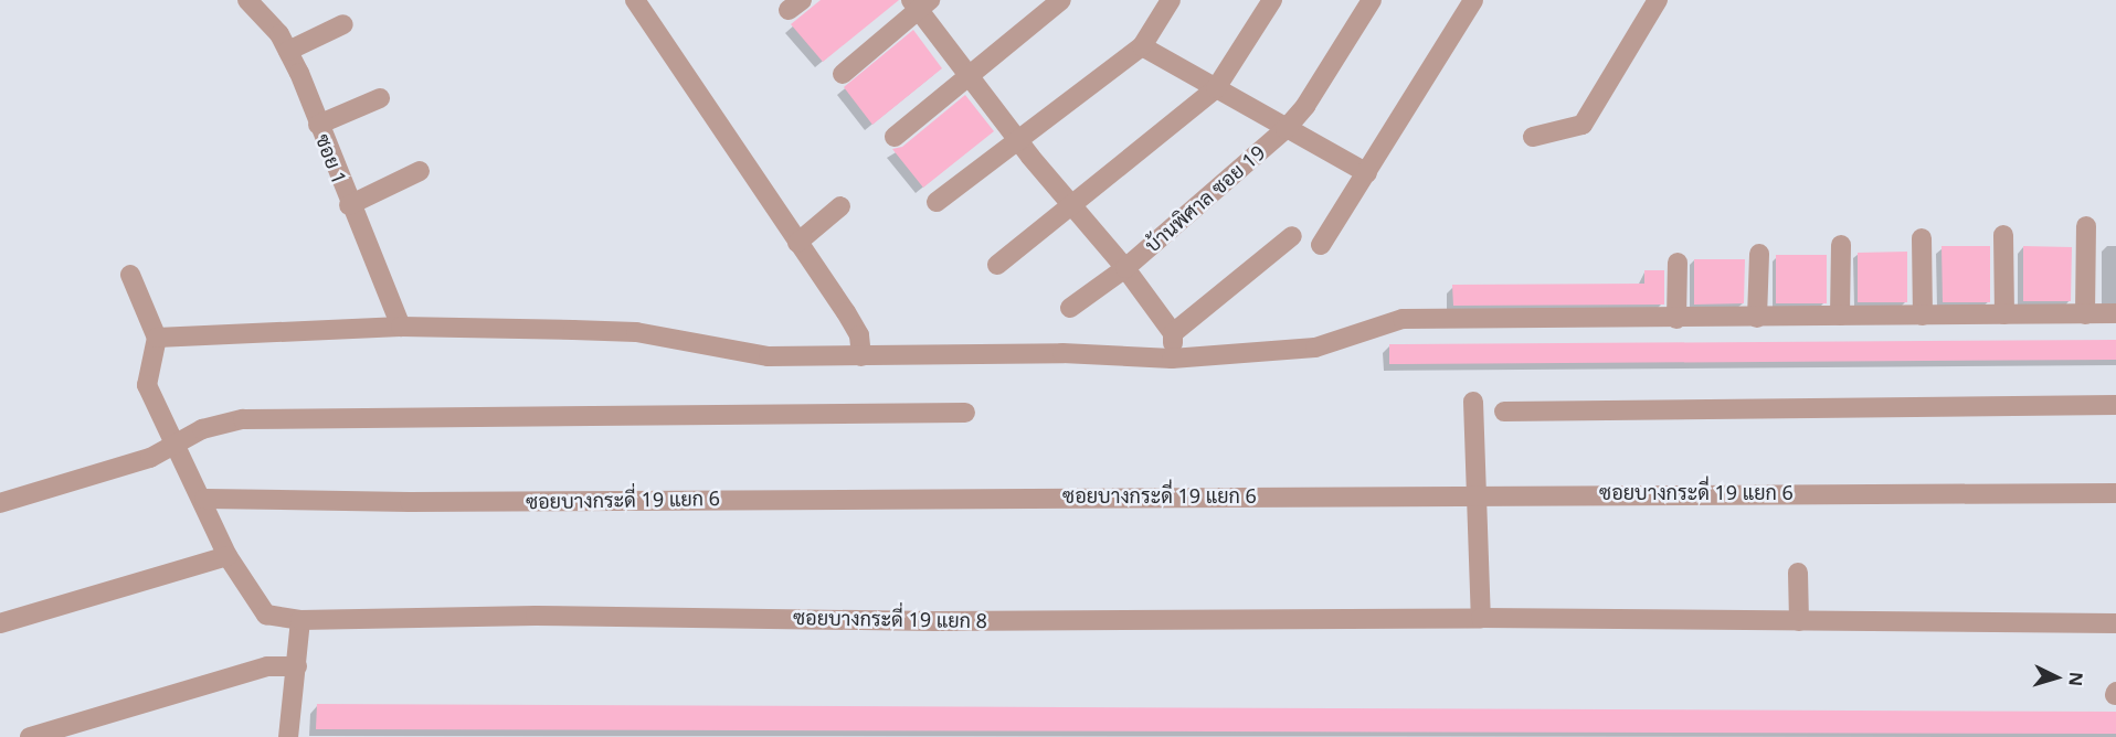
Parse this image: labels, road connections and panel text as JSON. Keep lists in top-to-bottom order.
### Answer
{
  "streets": {
    "street": [
      "ซอย 1",
      "บ้านพิศาล ซอย 19",
      "ซอยบางกระดี่ 19 แยก 6",
      "ซอยบางกระดี่ 19 แยก 8"
    ]
  },
  "crossings": [
    ["ซอยบางกระดี่ 19 แยก 6", "ซอยบางกระดี่ 19 แยก 8"]
  ],
  "north": "right"
}
